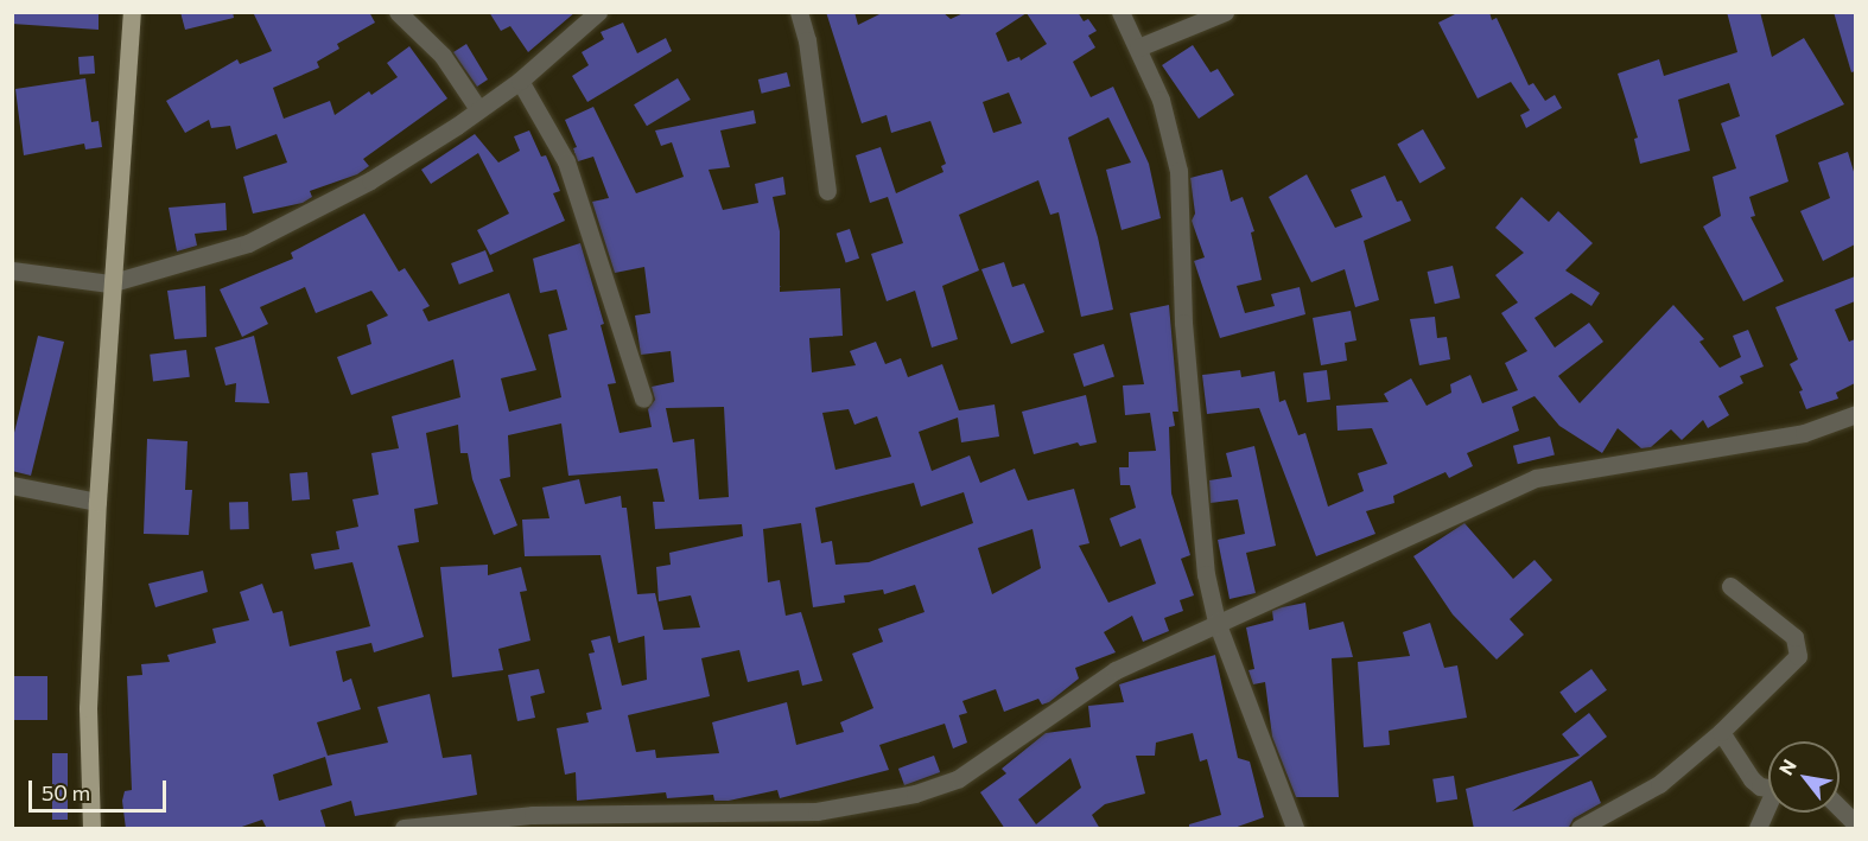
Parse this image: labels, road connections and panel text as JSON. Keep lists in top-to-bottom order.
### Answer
{
  "scale_bar": "50 m",
  "north": "top left"
}
